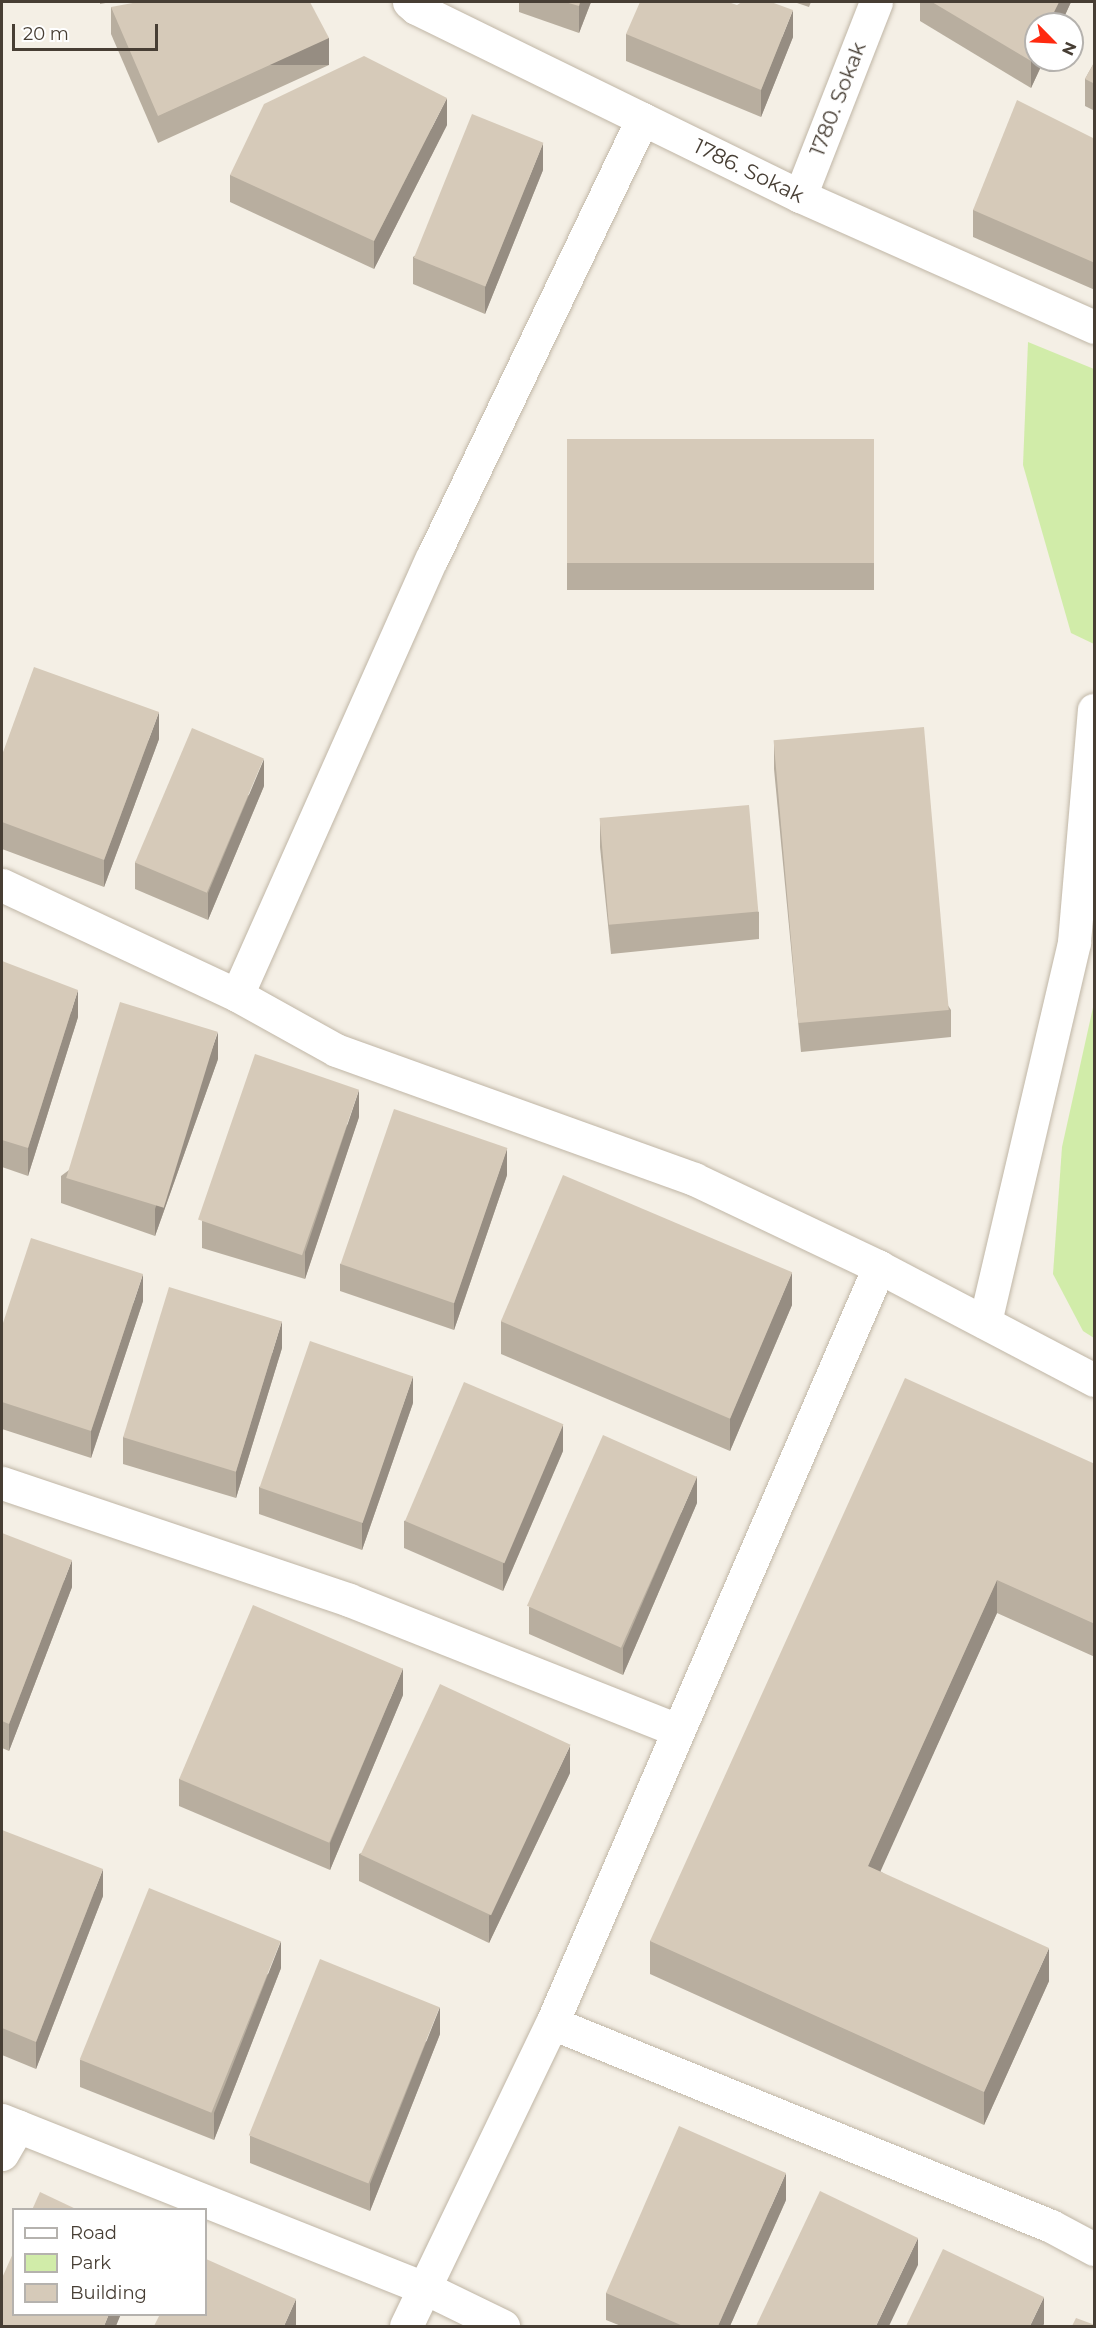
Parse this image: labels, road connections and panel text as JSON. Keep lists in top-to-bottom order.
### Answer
{
  "streets": {
    "street": ["1780. Sokak", "1786. Sokak"]
  },
  "crossings": [
    ["1780. Sokak", "1786. Sokak"]
  ],
  "legend": ["Road", "Park", "Building"],
  "scale_bar": "20 m",
  "north": "bottom right"
}
